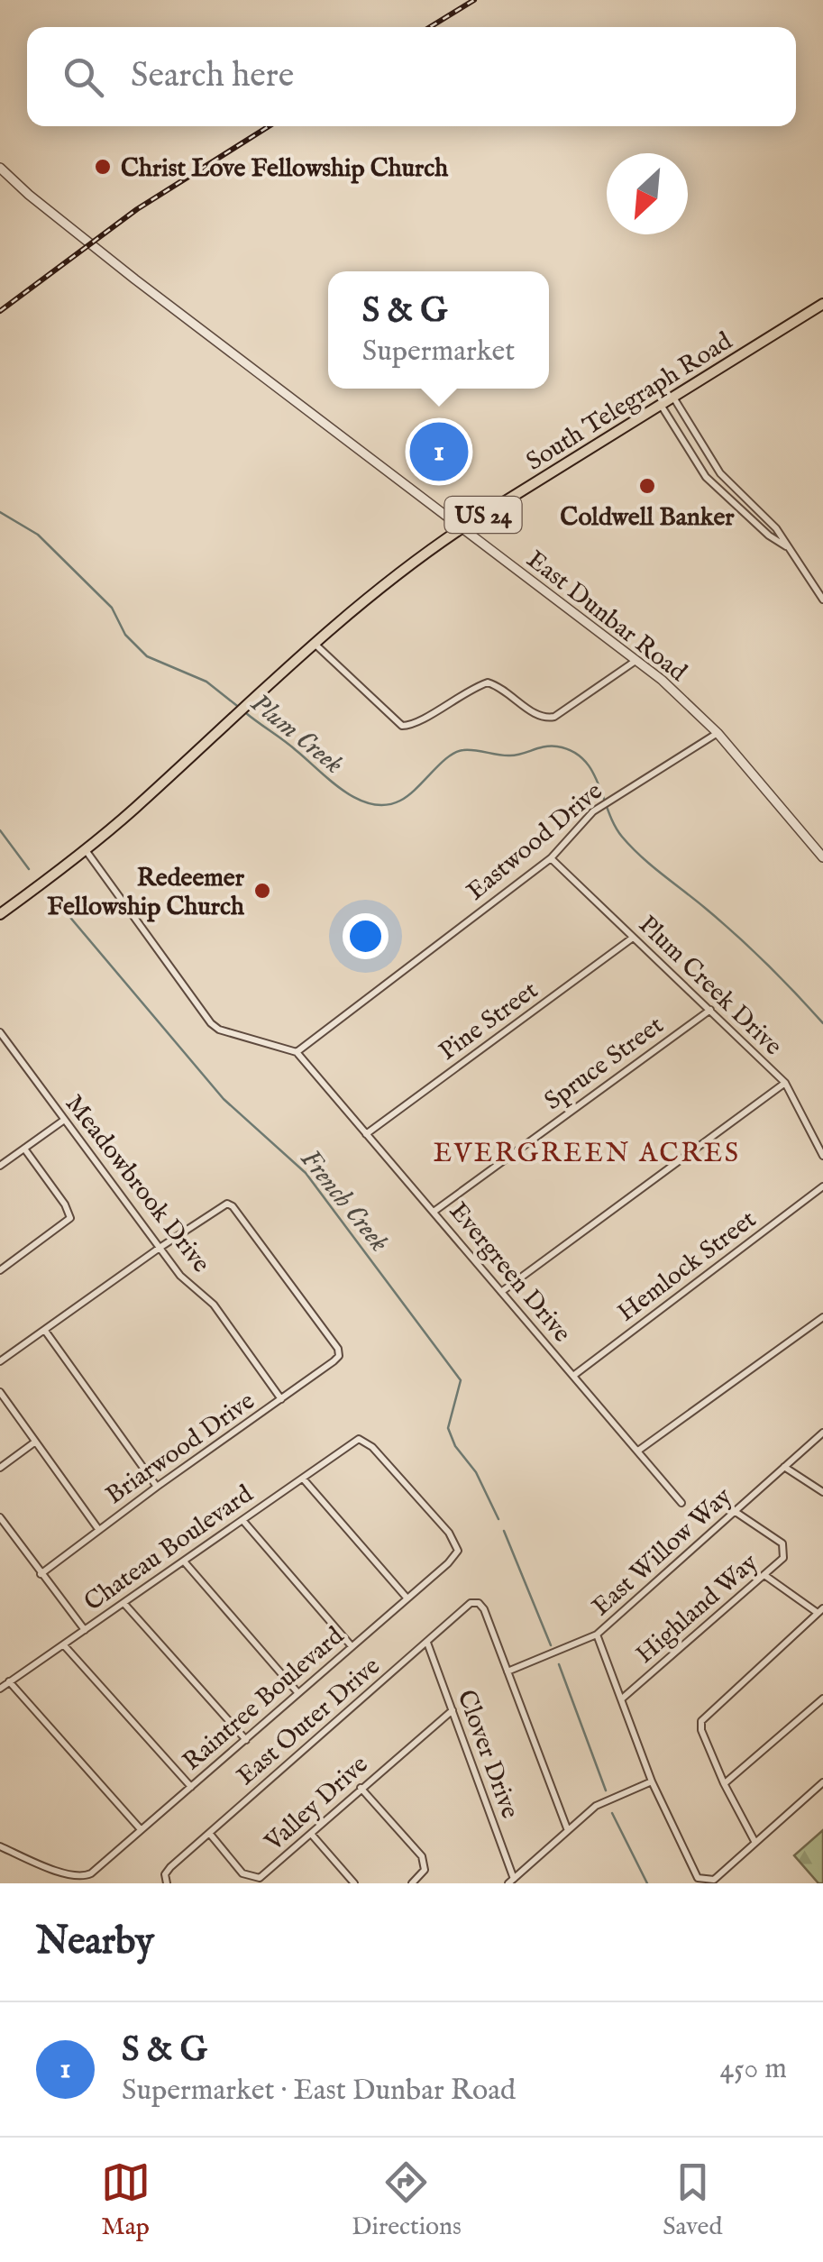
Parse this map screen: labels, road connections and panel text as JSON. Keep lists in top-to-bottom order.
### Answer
{
  "streets": {
    "main road": ["South Telegraph Road", "US 24"],
    "street": [
      "East Dunbar Road",
      "Eastwood Drive",
      "Plum Creek Drive",
      "Pine Street",
      "Spruce Street",
      "Meadowbrook Drive",
      "Hemlock Street",
      "Evergreen Drive",
      "Briarwood Drive",
      "Chateau Boulevard",
      "East Willow Way",
      "Highland Way",
      "Raintree Boulevard",
      "East Outer Drive",
      "Clover Drive",
      "Valley Drive"
    ]
  },
  "crossings": [
    ["South Telegraph Road", "East Dunbar Road"],
    ["East Dunbar Road", "Eastwood Drive"],
    ["Eastwood Drive", "Plum Creek Drive"],
    ["Eastwood Drive", "Evergreen Drive"],
    ["Plum Creek Drive", "Pine Street"],
    ["Plum Creek Drive", "Spruce Street"],
    ["Pine Street", "Evergreen Drive"],
    ["Spruce Street", "Evergreen Drive"],
    ["Meadowbrook Drive", "Briarwood Drive"],
    ["Hemlock Street", "Evergreen Drive"],
    ["Chateau Boulevard", "Raintree Boulevard"],
    ["East Willow Way", "Highland Way"],
    ["East Willow Way", "East Outer Drive"],
    ["East Outer Drive", "Clover Drive"],
    ["East Outer Drive", "Valley Drive"],
    ["Clover Drive", "Valley Drive"]
  ],
  "districts": ["EVERGREEN ACRES"],
  "water": ["Plum Creek", "French Creek"],
  "places": ["Christ Love Fellowship Church", "Coldwell Banker", "Redeemer Fellowship Church"],
  "north": "bottom left",
  "page": {
    "search": "Search here",
    "popup": ["S & G", "Supermarket"],
    "pins": "1",
    "heading": "Nearby",
    "list": [
      {
        "mark": "1",
        "name": "S & G",
        "note": "Supermarket · East Dunbar Road",
        "value": "450 m"
      }
    ],
    "nav": ["Map", "Directions", "Saved"]
  }
}
